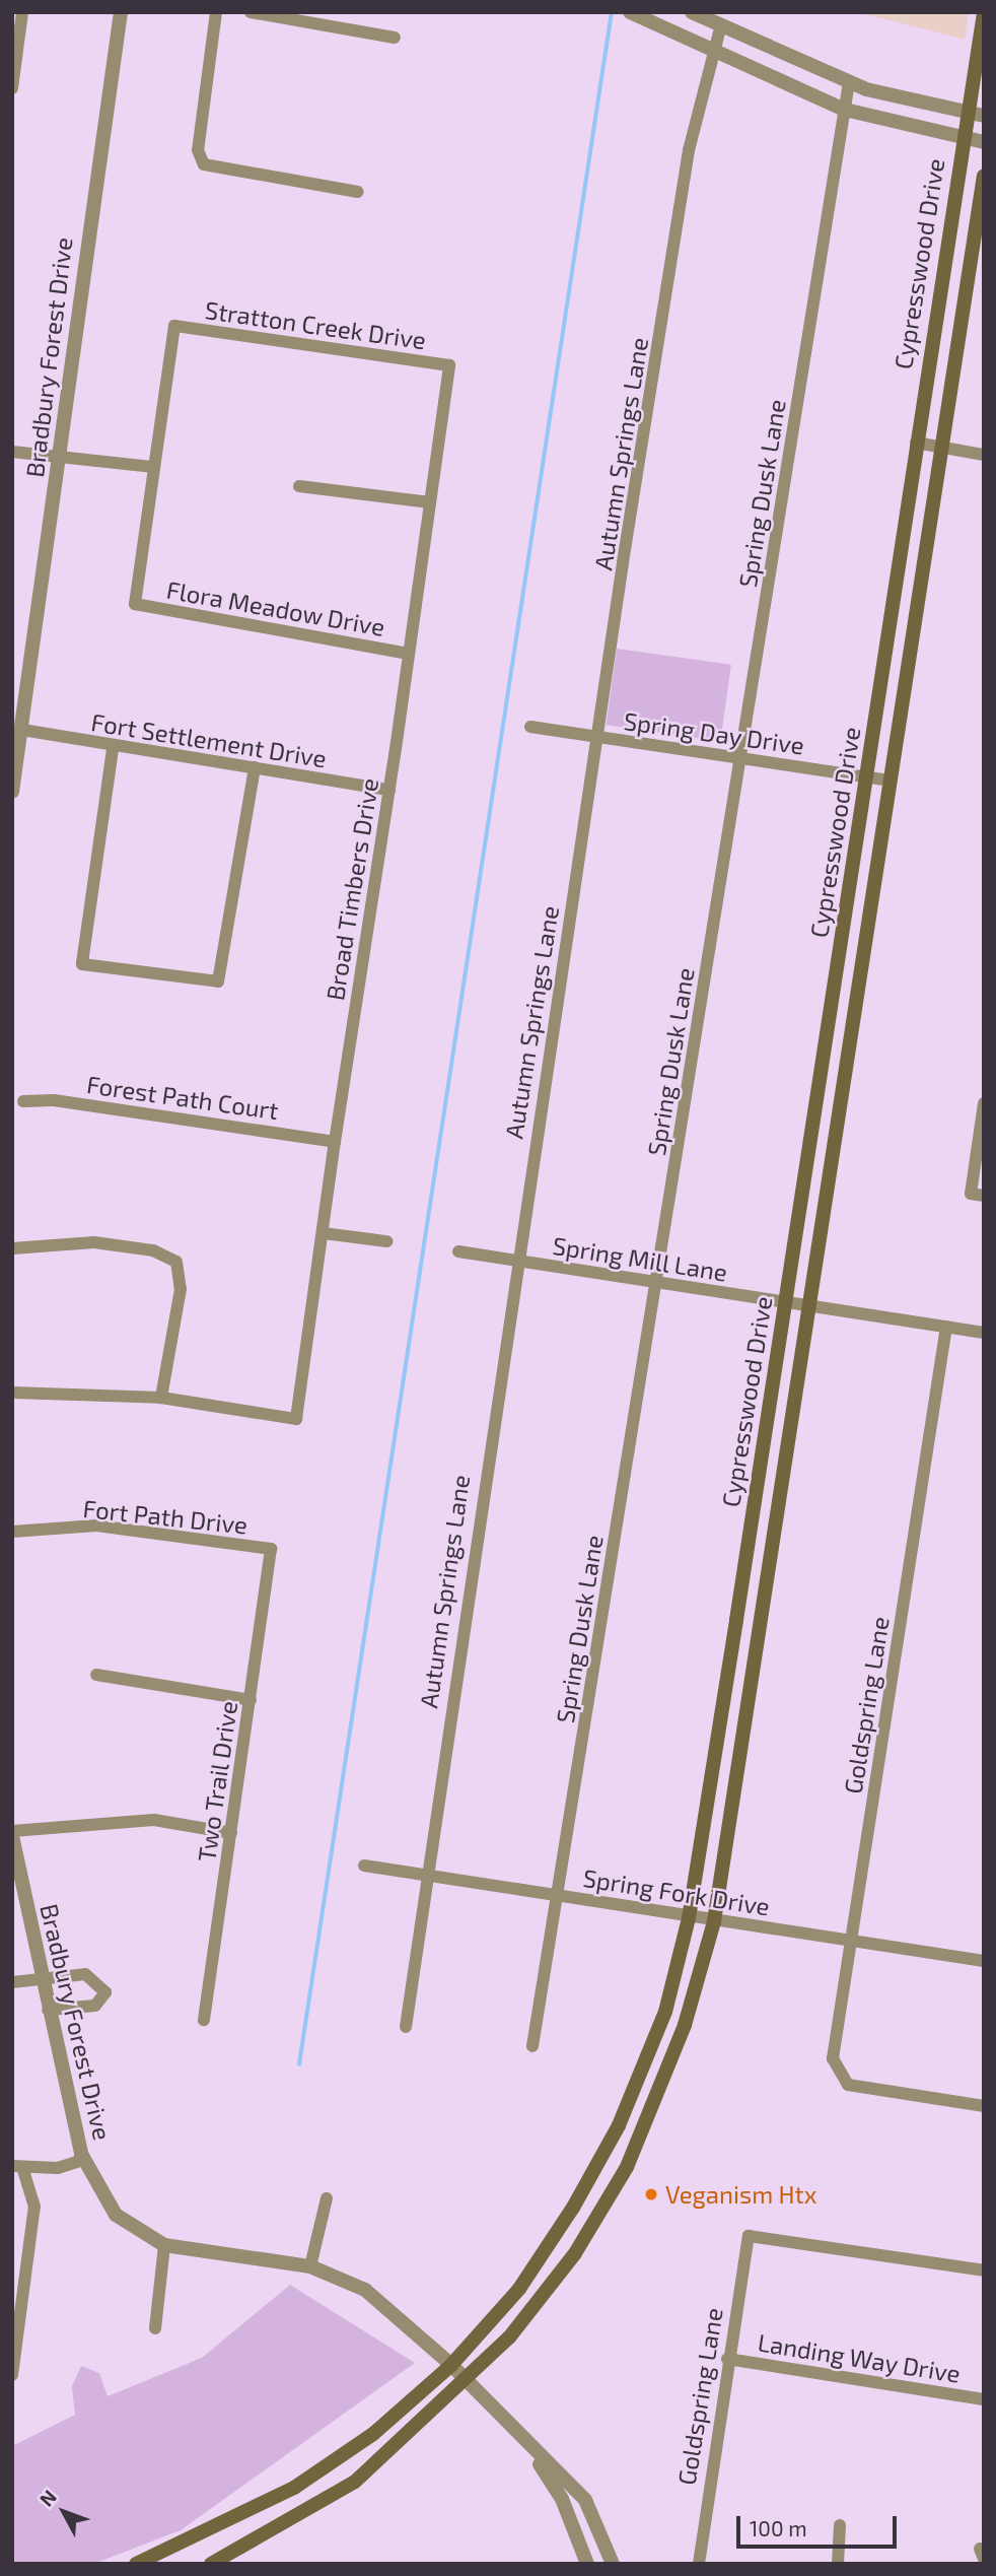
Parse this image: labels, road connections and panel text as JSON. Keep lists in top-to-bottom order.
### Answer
{
  "streets": {
    "main road": ["Cypresswood Drive"],
    "street": [
      "Stratton Creek Drive",
      "Bradbury Forest Drive",
      "Autumn Springs Lane",
      "Spring Dusk Lane",
      "Flora Meadow Drive",
      "Spring Day Drive",
      "Fort Settlement Drive",
      "Broad Timbers Drive",
      "Forest Path Court",
      "Spring Mill Lane",
      "Fort Path Drive",
      "Goldspring Lane",
      "Two Trail Drive",
      "Spring Fork Drive",
      "Landing Way Drive"
    ]
  },
  "crossings": [
    ["Cypresswood Drive", "Bradbury Forest Drive"],
    ["Cypresswood Drive", "Spring Day Drive"],
    ["Cypresswood Drive", "Spring Mill Lane"],
    ["Cypresswood Drive", "Spring Fork Drive"],
    ["Stratton Creek Drive", "Flora Meadow Drive"],
    ["Stratton Creek Drive", "Broad Timbers Drive"],
    ["Bradbury Forest Drive", "Fort Settlement Drive"],
    ["Autumn Springs Lane", "Spring Day Drive"],
    ["Autumn Springs Lane", "Spring Mill Lane"],
    ["Autumn Springs Lane", "Spring Fork Drive"],
    ["Spring Dusk Lane", "Spring Day Drive"],
    ["Spring Dusk Lane", "Spring Mill Lane"],
    ["Spring Dusk Lane", "Spring Fork Drive"],
    ["Flora Meadow Drive", "Broad Timbers Drive"],
    ["Fort Settlement Drive", "Broad Timbers Drive"],
    ["Broad Timbers Drive", "Forest Path Court"],
    ["Spring Mill Lane", "Goldspring Lane"],
    ["Fort Path Drive", "Two Trail Drive"],
    ["Goldspring Lane", "Spring Fork Drive"],
    ["Goldspring Lane", "Landing Way Drive"]
  ],
  "places": ["Veganism Htx"],
  "scale_bar": "100 m",
  "north": "top left"
}
